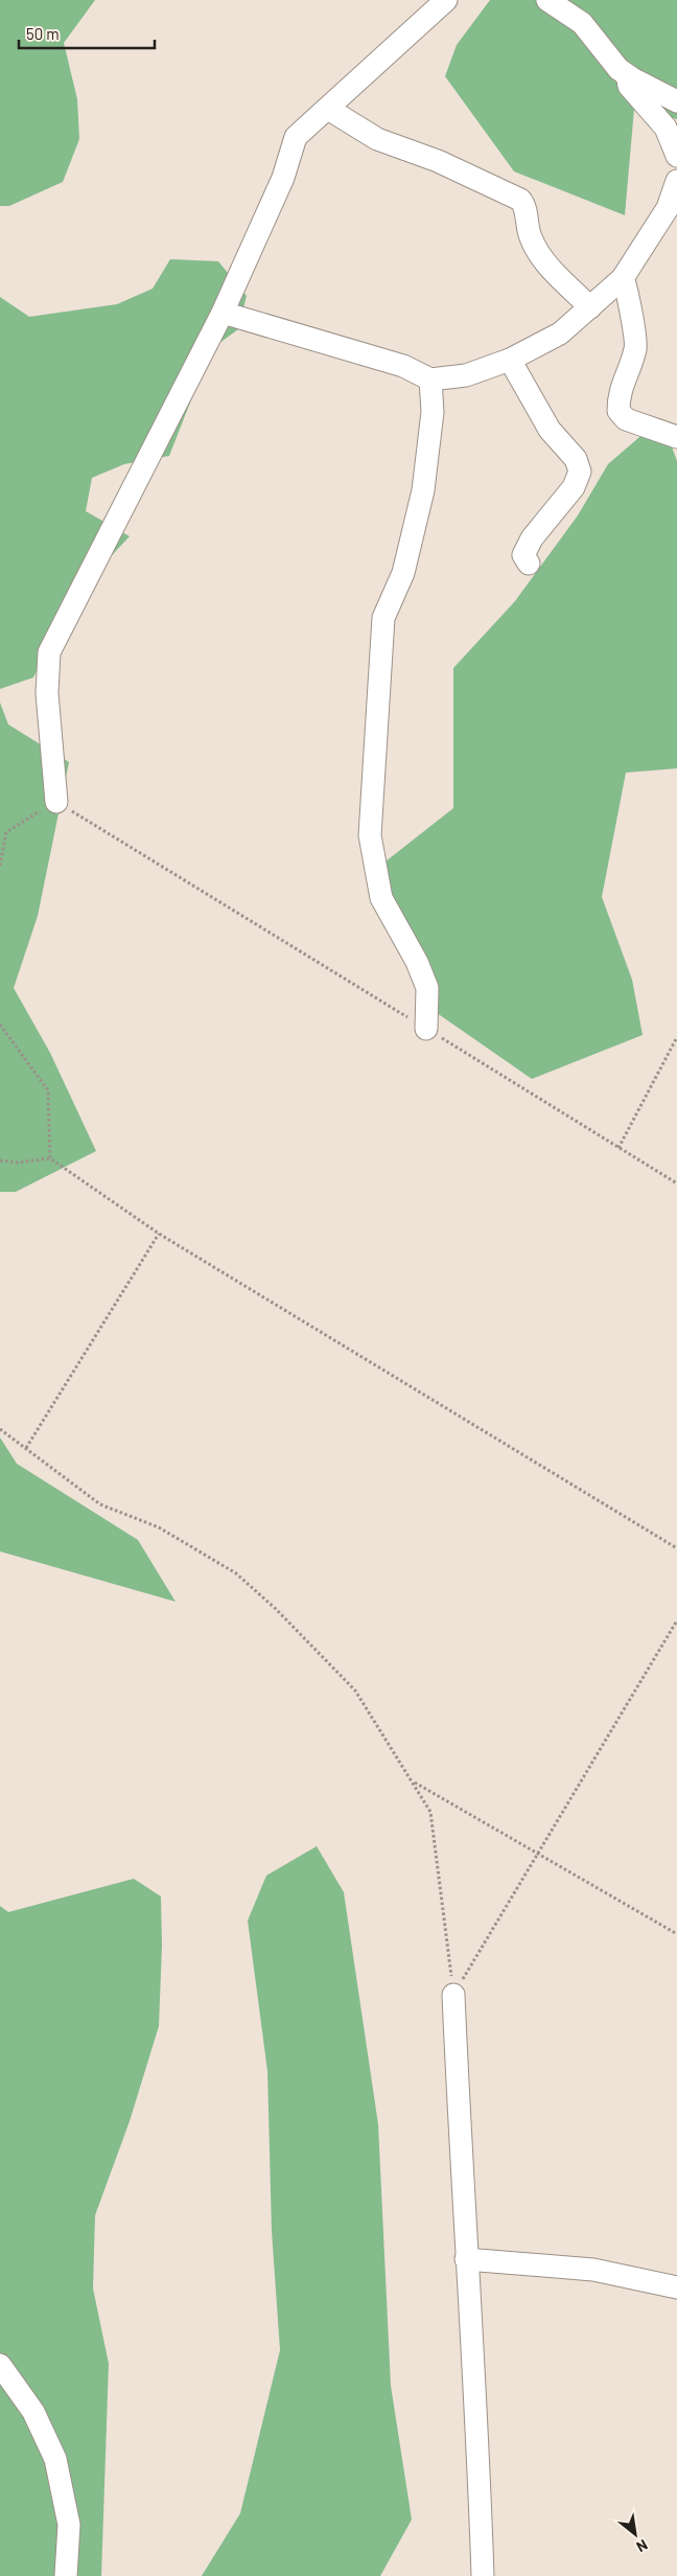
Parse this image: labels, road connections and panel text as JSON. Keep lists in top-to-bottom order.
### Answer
{
  "scale_bar": "50 m",
  "north": "bottom right"
}
